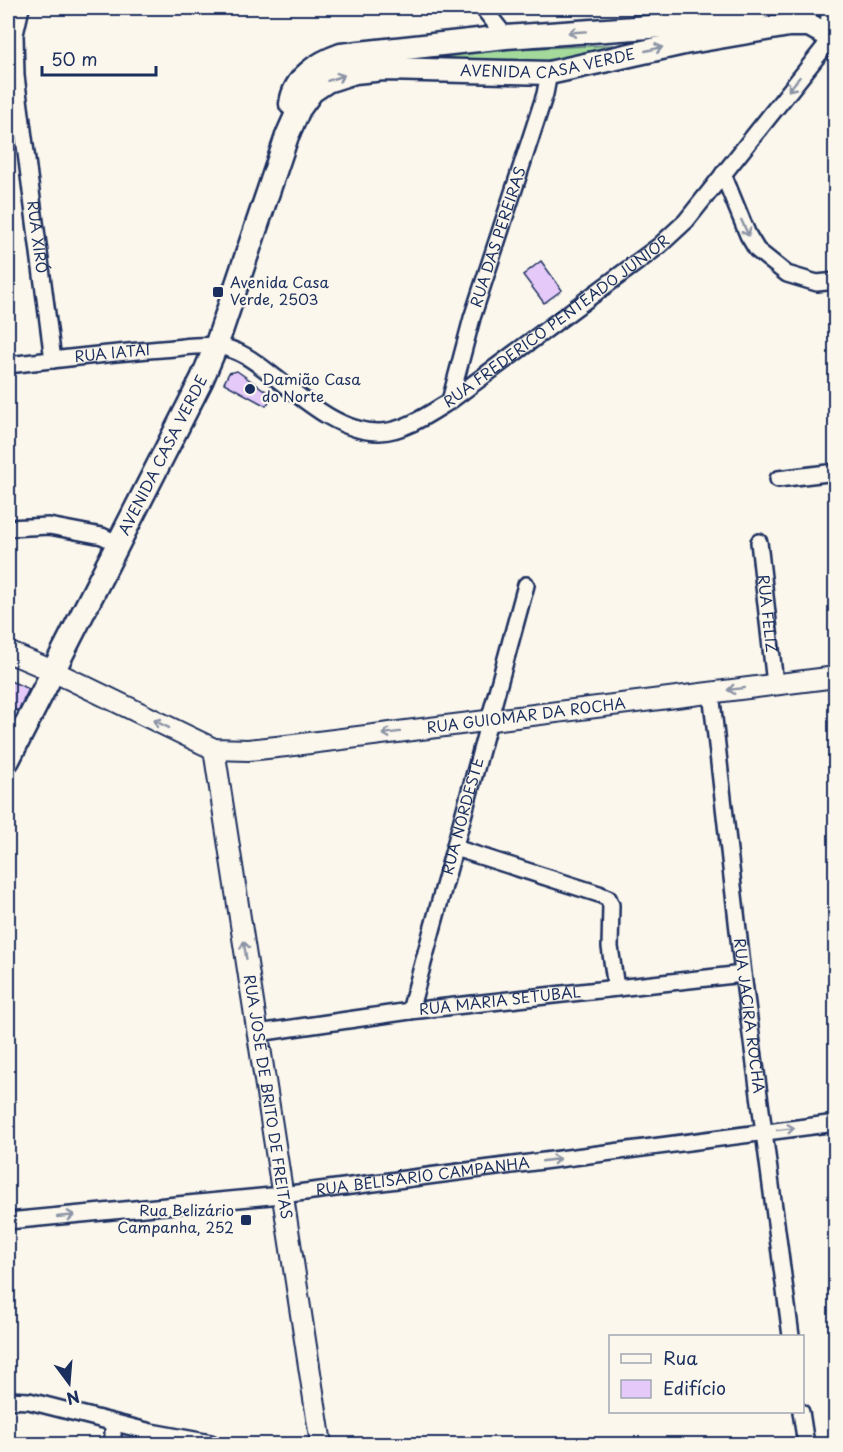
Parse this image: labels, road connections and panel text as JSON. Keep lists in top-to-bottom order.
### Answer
{
  "streets": {
    "main road": ["AVENIDA CASA VERDE"],
    "street": [
      "RUA DAS PEREIRAS",
      "RUA XIRÓ",
      "RUA FREDERICO PENTEADO JÚNIOR",
      "RUA IATAI",
      "RUA FELIZ",
      "RUA GUIOMAR DA ROCHA",
      "RUA NORDESTE",
      "RUA MARIA SETUBAL",
      "RUA JACIRA ROCHA",
      "RUA JOSÉ DE BRITO DE FREITAS",
      "RUA BELISÁRIO CAMPANHA"
    ]
  },
  "crossings": [
    ["AVENIDA CASA VERDE", "RUA DAS PEREIRAS"],
    ["AVENIDA CASA VERDE", "RUA FREDERICO PENTEADO JÚNIOR"],
    ["AVENIDA CASA VERDE", "RUA IATAI"],
    ["RUA DAS PEREIRAS", "RUA FREDERICO PENTEADO JÚNIOR"],
    ["RUA XIRÓ", "RUA IATAI"],
    ["RUA FREDERICO PENTEADO JÚNIOR", "RUA IATAI"],
    ["RUA FELIZ", "RUA GUIOMAR DA ROCHA"],
    ["RUA GUIOMAR DA ROCHA", "RUA NORDESTE"],
    ["RUA GUIOMAR DA ROCHA", "RUA JACIRA ROCHA"],
    ["RUA GUIOMAR DA ROCHA", "RUA JOSÉ DE BRITO DE FREITAS"],
    ["RUA NORDESTE", "RUA MARIA SETUBAL"],
    ["RUA MARIA SETUBAL", "RUA JACIRA ROCHA"],
    ["RUA MARIA SETUBAL", "RUA JOSÉ DE BRITO DE FREITAS"],
    ["RUA JACIRA ROCHA", "RUA BELISÁRIO CAMPANHA"],
    ["RUA JOSÉ DE BRITO DE FREITAS", "RUA BELISÁRIO CAMPANHA"]
  ],
  "one_way": ["RUA GUIOMAR DA ROCHA", "RUA JOSÉ DE BRITO DE FREITAS", "RUA BELISÁRIO CAMPANHA"],
  "places": {
    "transit": ["Avenida Casa Verde, 2503", "Rua Belizário Campanha, 252"],
    "other": ["Damião Casa do Norte"]
  },
  "legend": ["Rua", "Edifício"],
  "scale_bar": "50 m",
  "north": "bottom"
}
